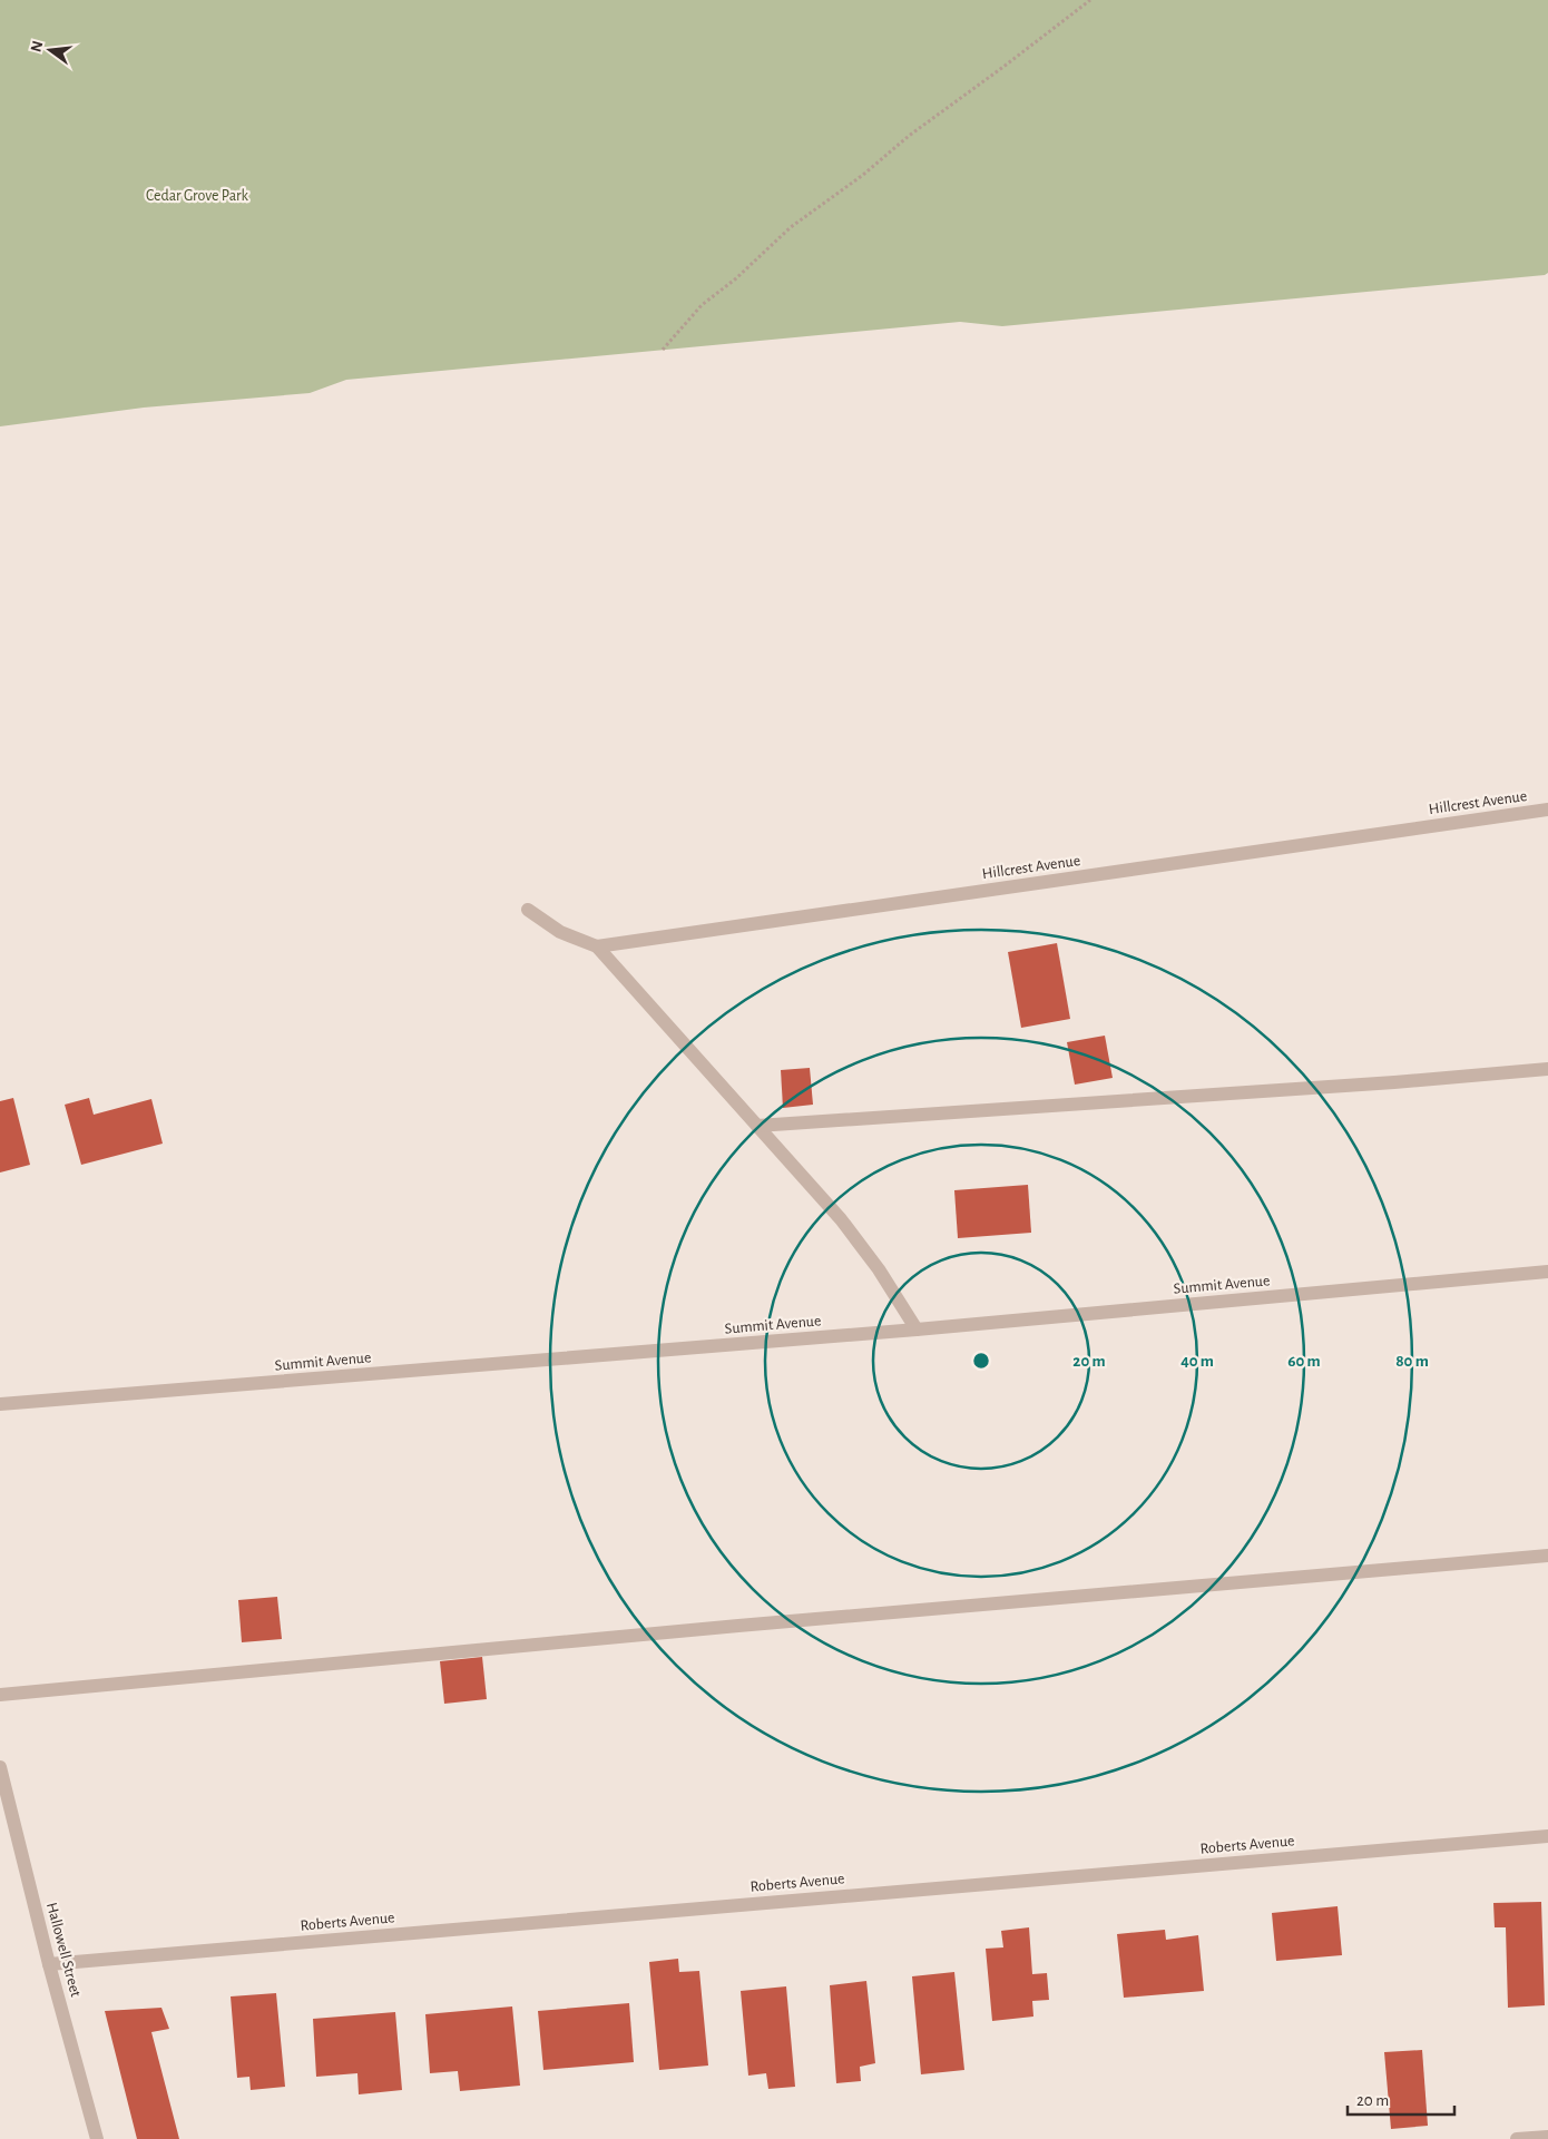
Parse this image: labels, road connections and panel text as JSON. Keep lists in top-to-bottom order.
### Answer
{
  "streets": {
    "street": [
      "Hillcrest Avenue",
      "Summit Avenue",
      "Roberts Avenue",
      "Hallowell Street"
    ]
  },
  "crossings": [
    ["Roberts Avenue", "Hallowell Street"]
  ],
  "parks": ["Cedar Grove Park"],
  "scale_bar": "20 m",
  "north": "left",
  "rings": [
    "20 m",
    "40 m",
    "60 m",
    "80 m"
  ]
}
